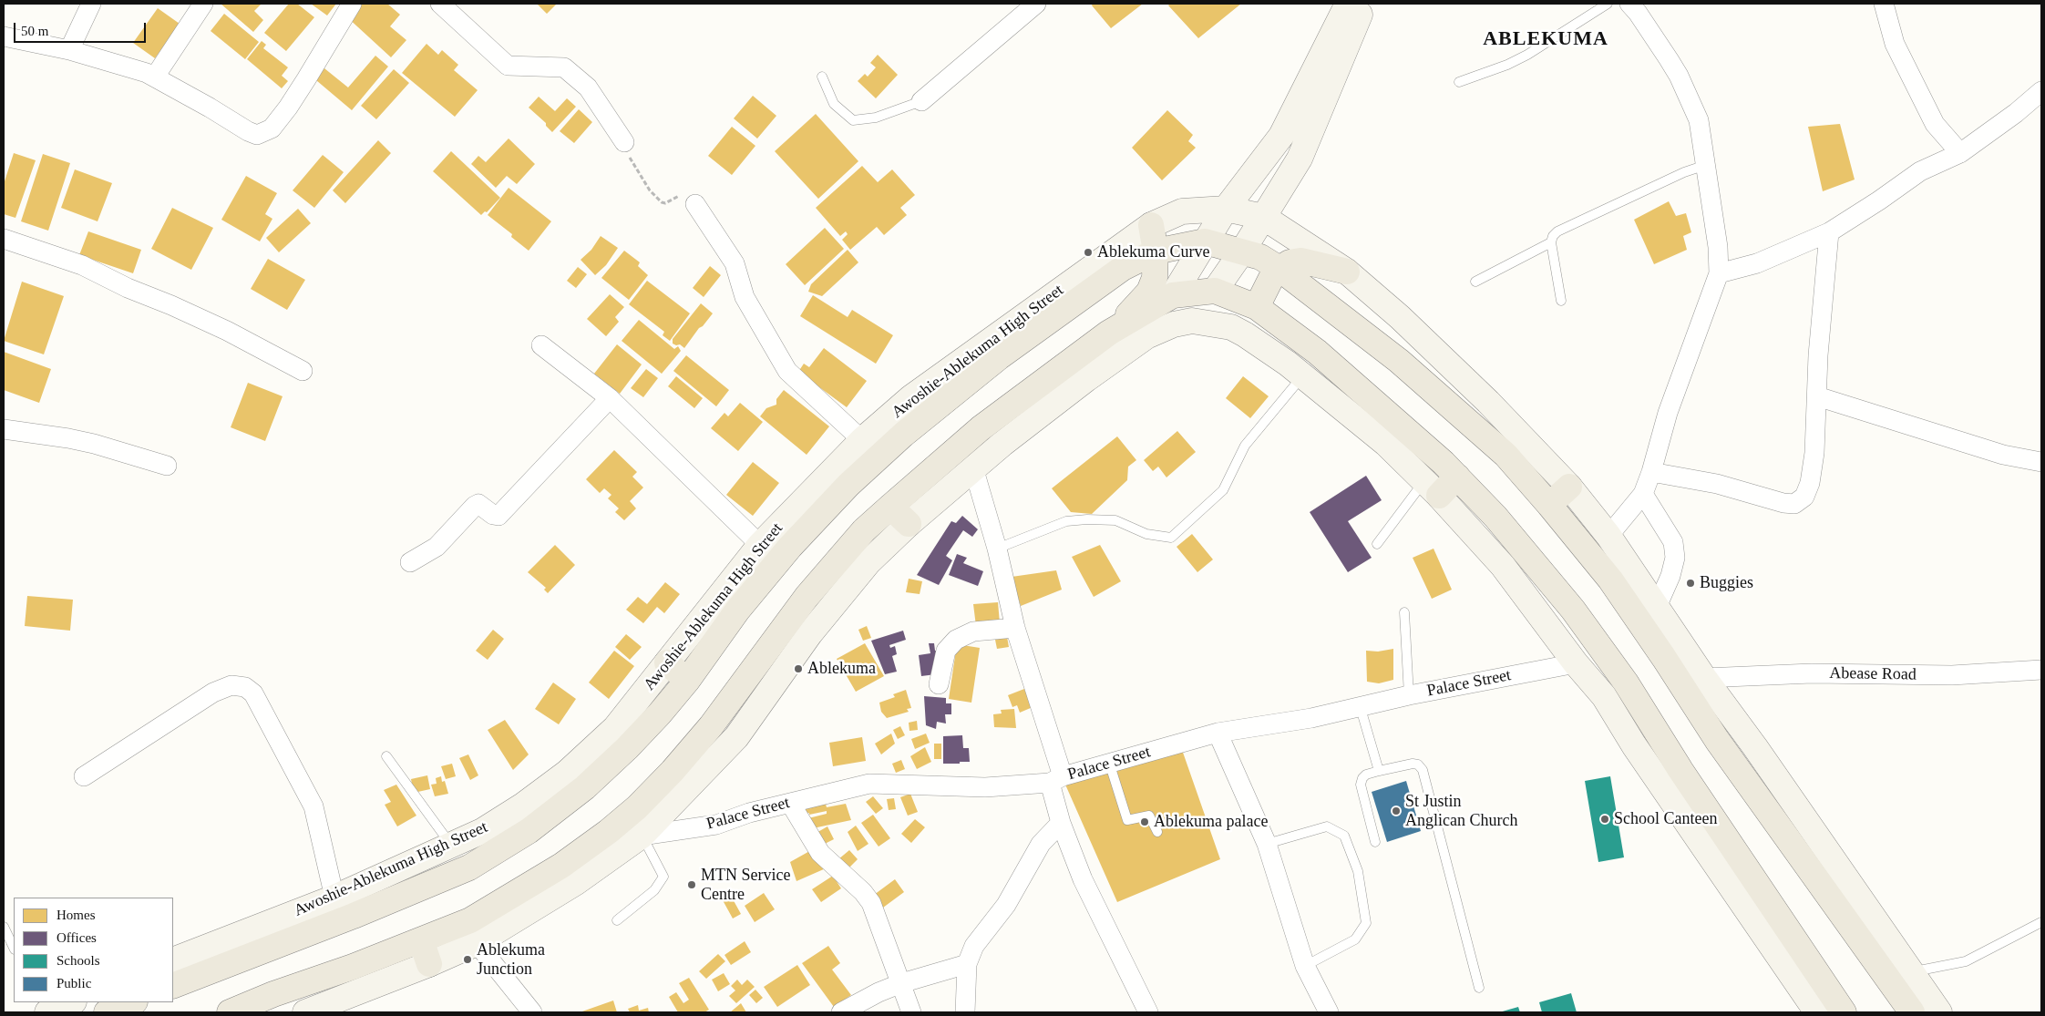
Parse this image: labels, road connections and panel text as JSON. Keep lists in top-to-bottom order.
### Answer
{
  "streets": {
    "main road": ["Awoshie-Ablekuma High Street"],
    "street": ["Abease Road", "Palace Street"]
  },
  "districts": ["ABLEKUMA"],
  "places": [
    "Ablekuma Curve",
    "Buggies",
    "Ablekuma",
    "St Justin Anglican Church",
    "School Canteen",
    "Ablekuma palace",
    "MTN Service Centre",
    "Ablekuma Junction"
  ],
  "legend": [
    "Homes",
    "Offices",
    "Schools",
    "Public"
  ],
  "scale_bar": "50 m"
}
